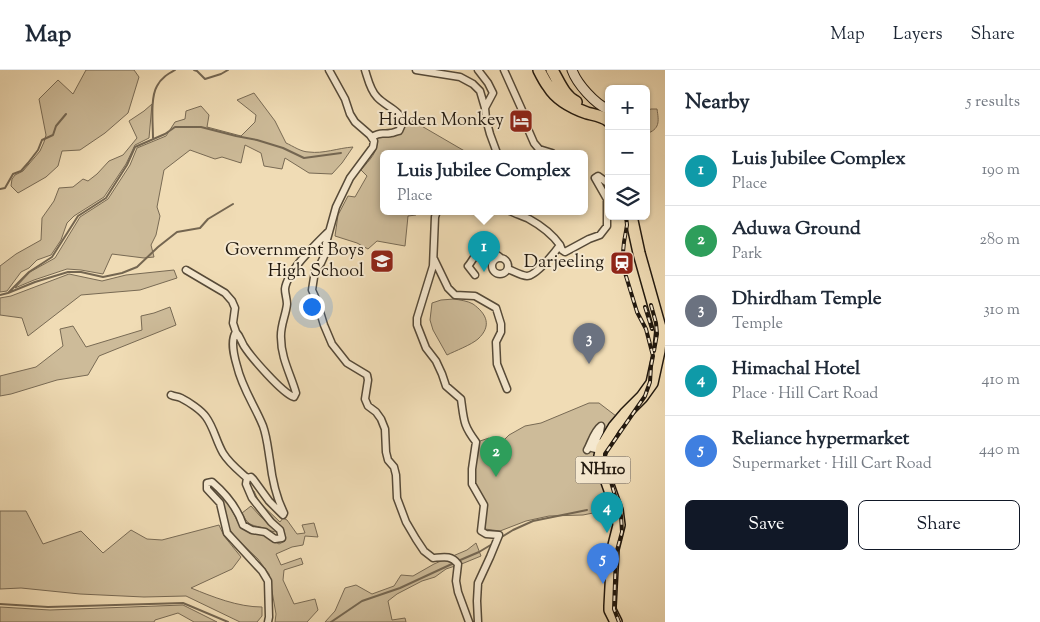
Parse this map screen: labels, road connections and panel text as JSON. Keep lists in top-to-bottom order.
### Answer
{
  "streets": {
    "highway": ["NH110"]
  },
  "places": {
    "hotel": ["Hidden Monkey"],
    "school or university": ["Government Boys High School"],
    "station": ["Darjeeling"]
  },
  "page": {
    "header": "Map",
    "nav": ["Map", "Layers", "Share"],
    "heading": ["Nearby", "5 results"],
    "map_buttons": ["+", "−"],
    "list": [
      {
        "mark": "1",
        "name": "Luis Jubilee Complex",
        "note": "Place",
        "value": "190 m"
      },
      {
        "mark": "2",
        "name": "Aduwa Ground",
        "note": "Park",
        "value": "280 m"
      },
      {
        "mark": "3",
        "name": "Dhirdham Temple",
        "note": "Temple",
        "value": "310 m"
      },
      {
        "mark": "4",
        "name": "Himachal Hotel",
        "note": "Place · Hill Cart Road",
        "value": "410 m"
      },
      {
        "mark": "5",
        "name": "Reliance hypermarket",
        "note": "Supermarket · Hill Cart Road",
        "value": "440 m"
      }
    ],
    "popup": ["Luis Jubilee Complex", "Place"],
    "pins": [
      "1",
      "3",
      "2",
      "4",
      "5"
    ],
    "buttons": ["Save", "Share"]
  }
}
